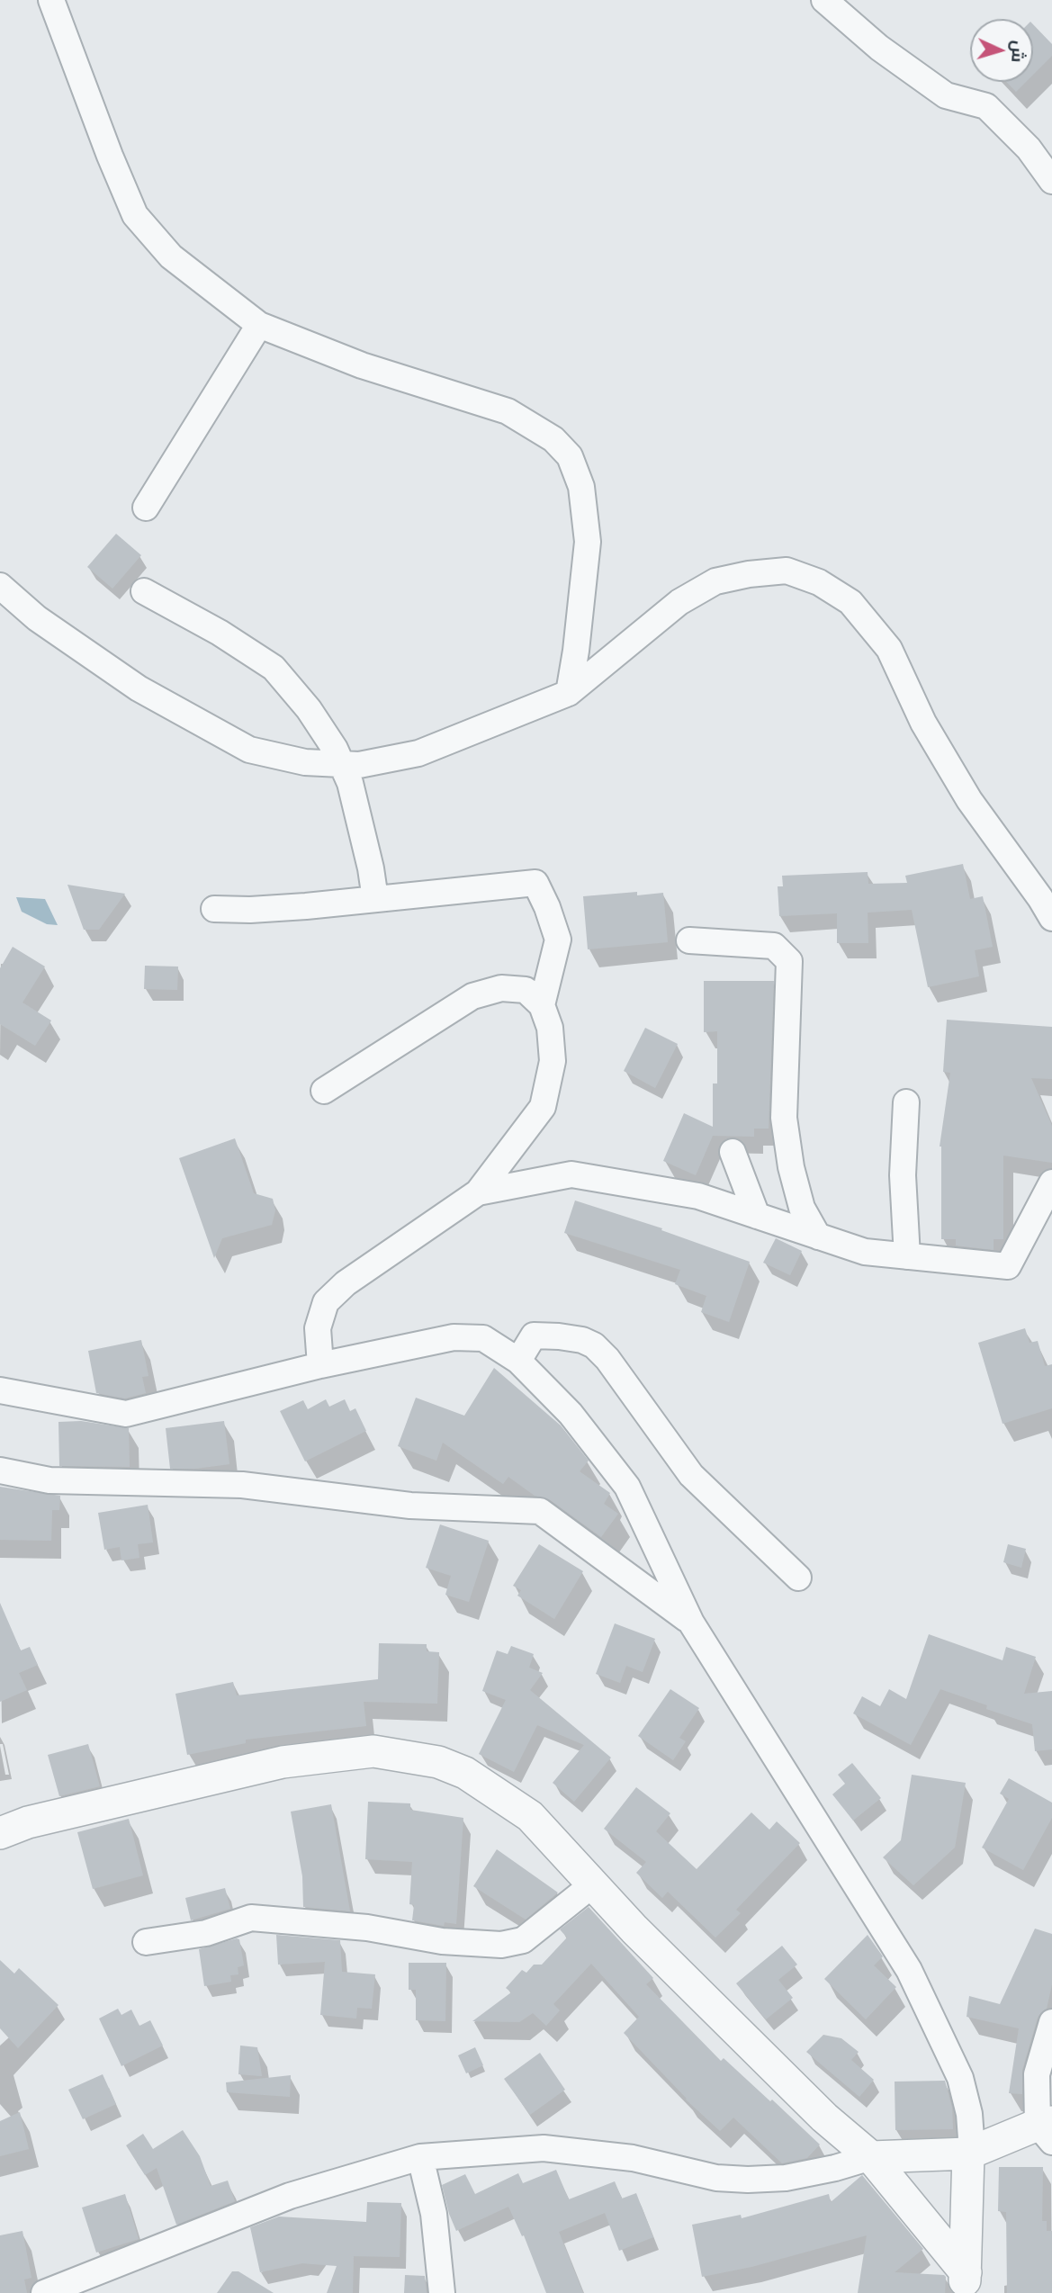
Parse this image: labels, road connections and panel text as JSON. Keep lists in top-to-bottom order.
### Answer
{
  "north": "right"
}
